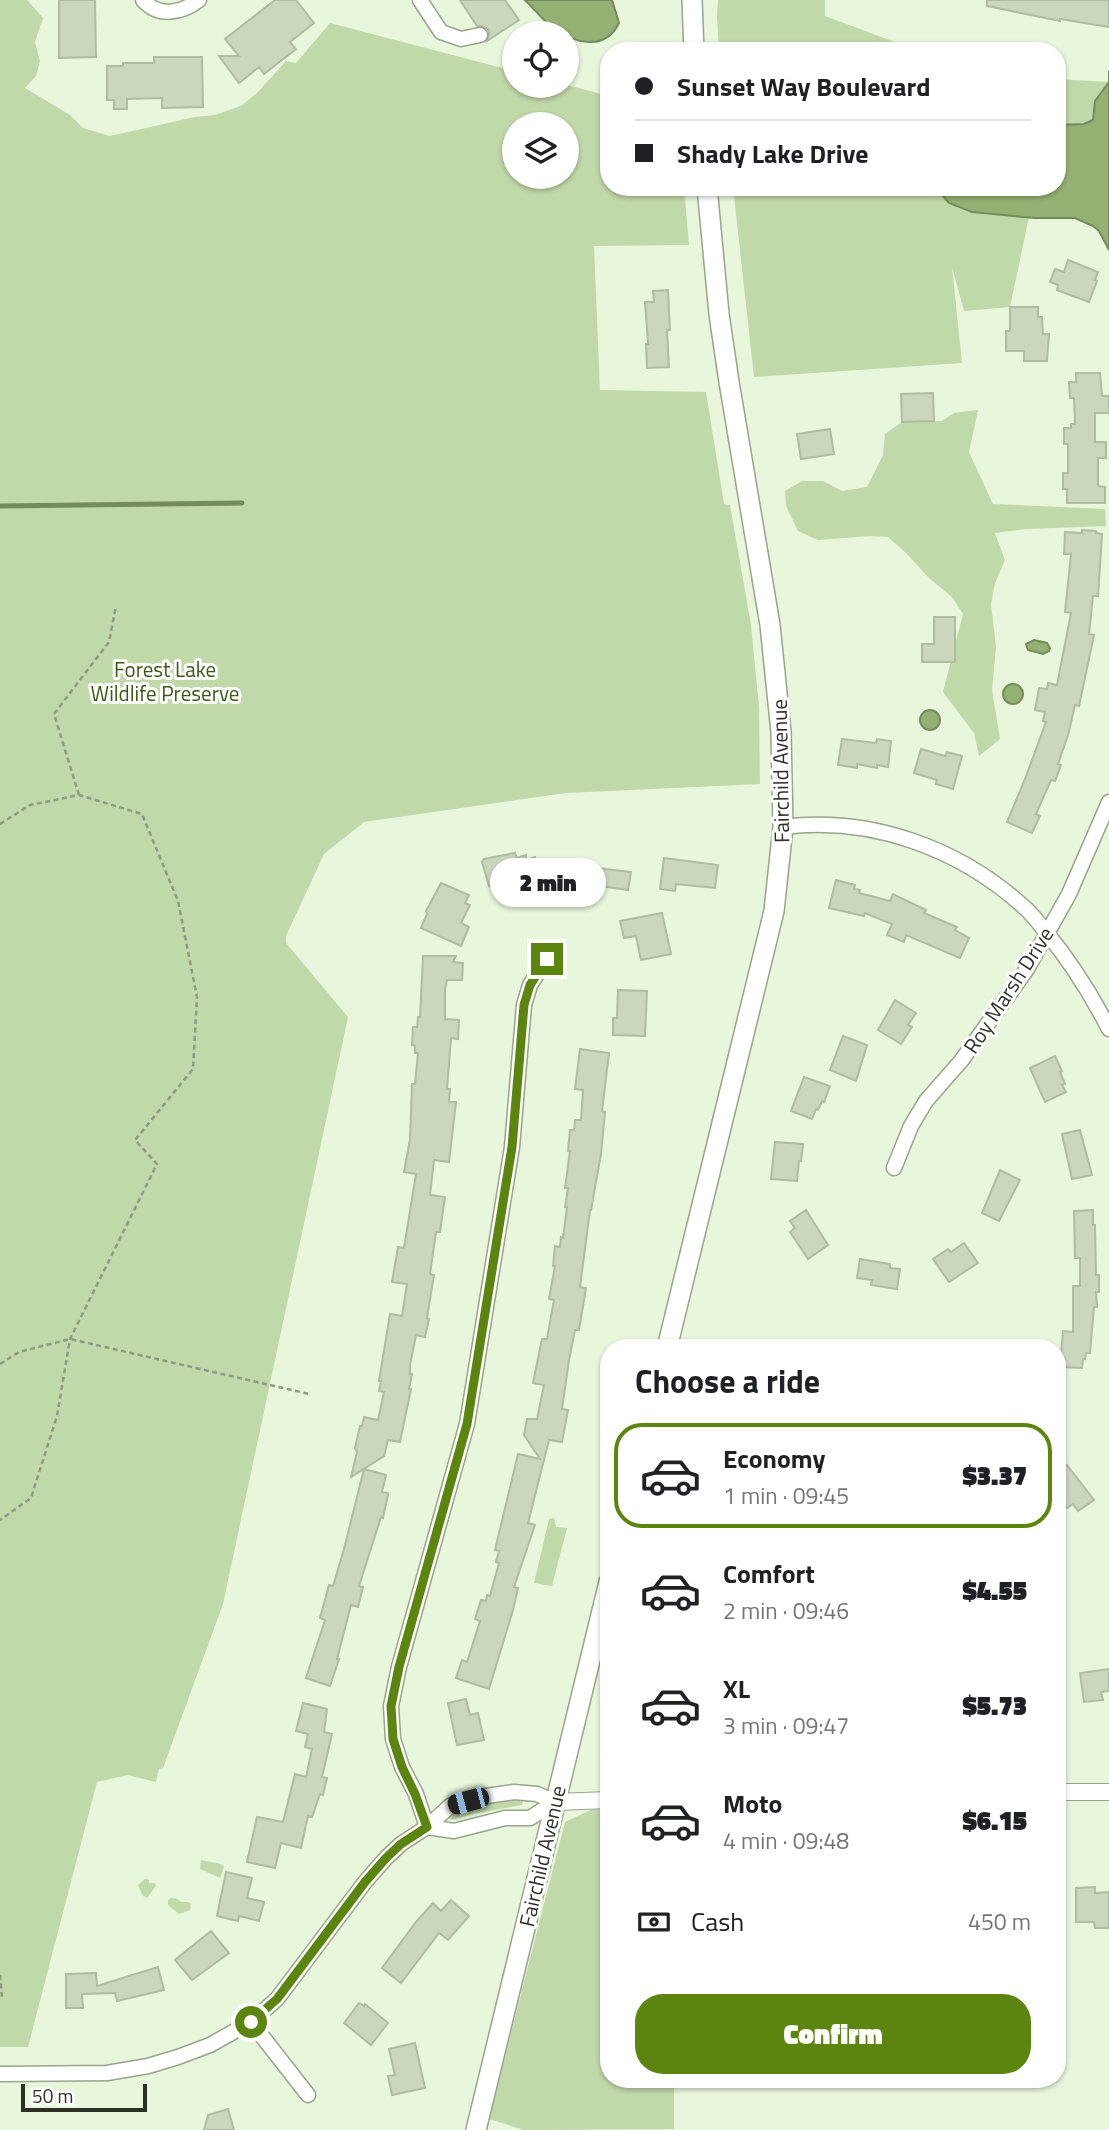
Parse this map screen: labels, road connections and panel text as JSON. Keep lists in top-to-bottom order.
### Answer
{
  "streets": {
    "main road": ["Fairchild Avenue"],
    "street": ["Roy Marsh Drive"]
  },
  "parks": ["Forest Lake Wildlife Preserve"],
  "scale_bar": "50 m",
  "page": {
    "banner": ["Sunset Way Boulevard", "Shady Lake Drive"],
    "bubble": "2 min",
    "heading": "Choose a ride",
    "list": [
      {
        "name": "Economy",
        "note": "1 min · 09:45",
        "value": "$3.37"
      },
      {
        "name": "Comfort",
        "note": "2 min · 09:46",
        "value": "$4.55"
      },
      {
        "name": "XL",
        "note": "3 min · 09:47",
        "value": "$5.73"
      },
      {
        "name": "Moto",
        "note": "4 min · 09:48",
        "value": "$6.15"
      }
    ],
    "pay": ["Cash", "450 m"],
    "buttons": "Confirm",
    "scale": "50 m"
  }
}
